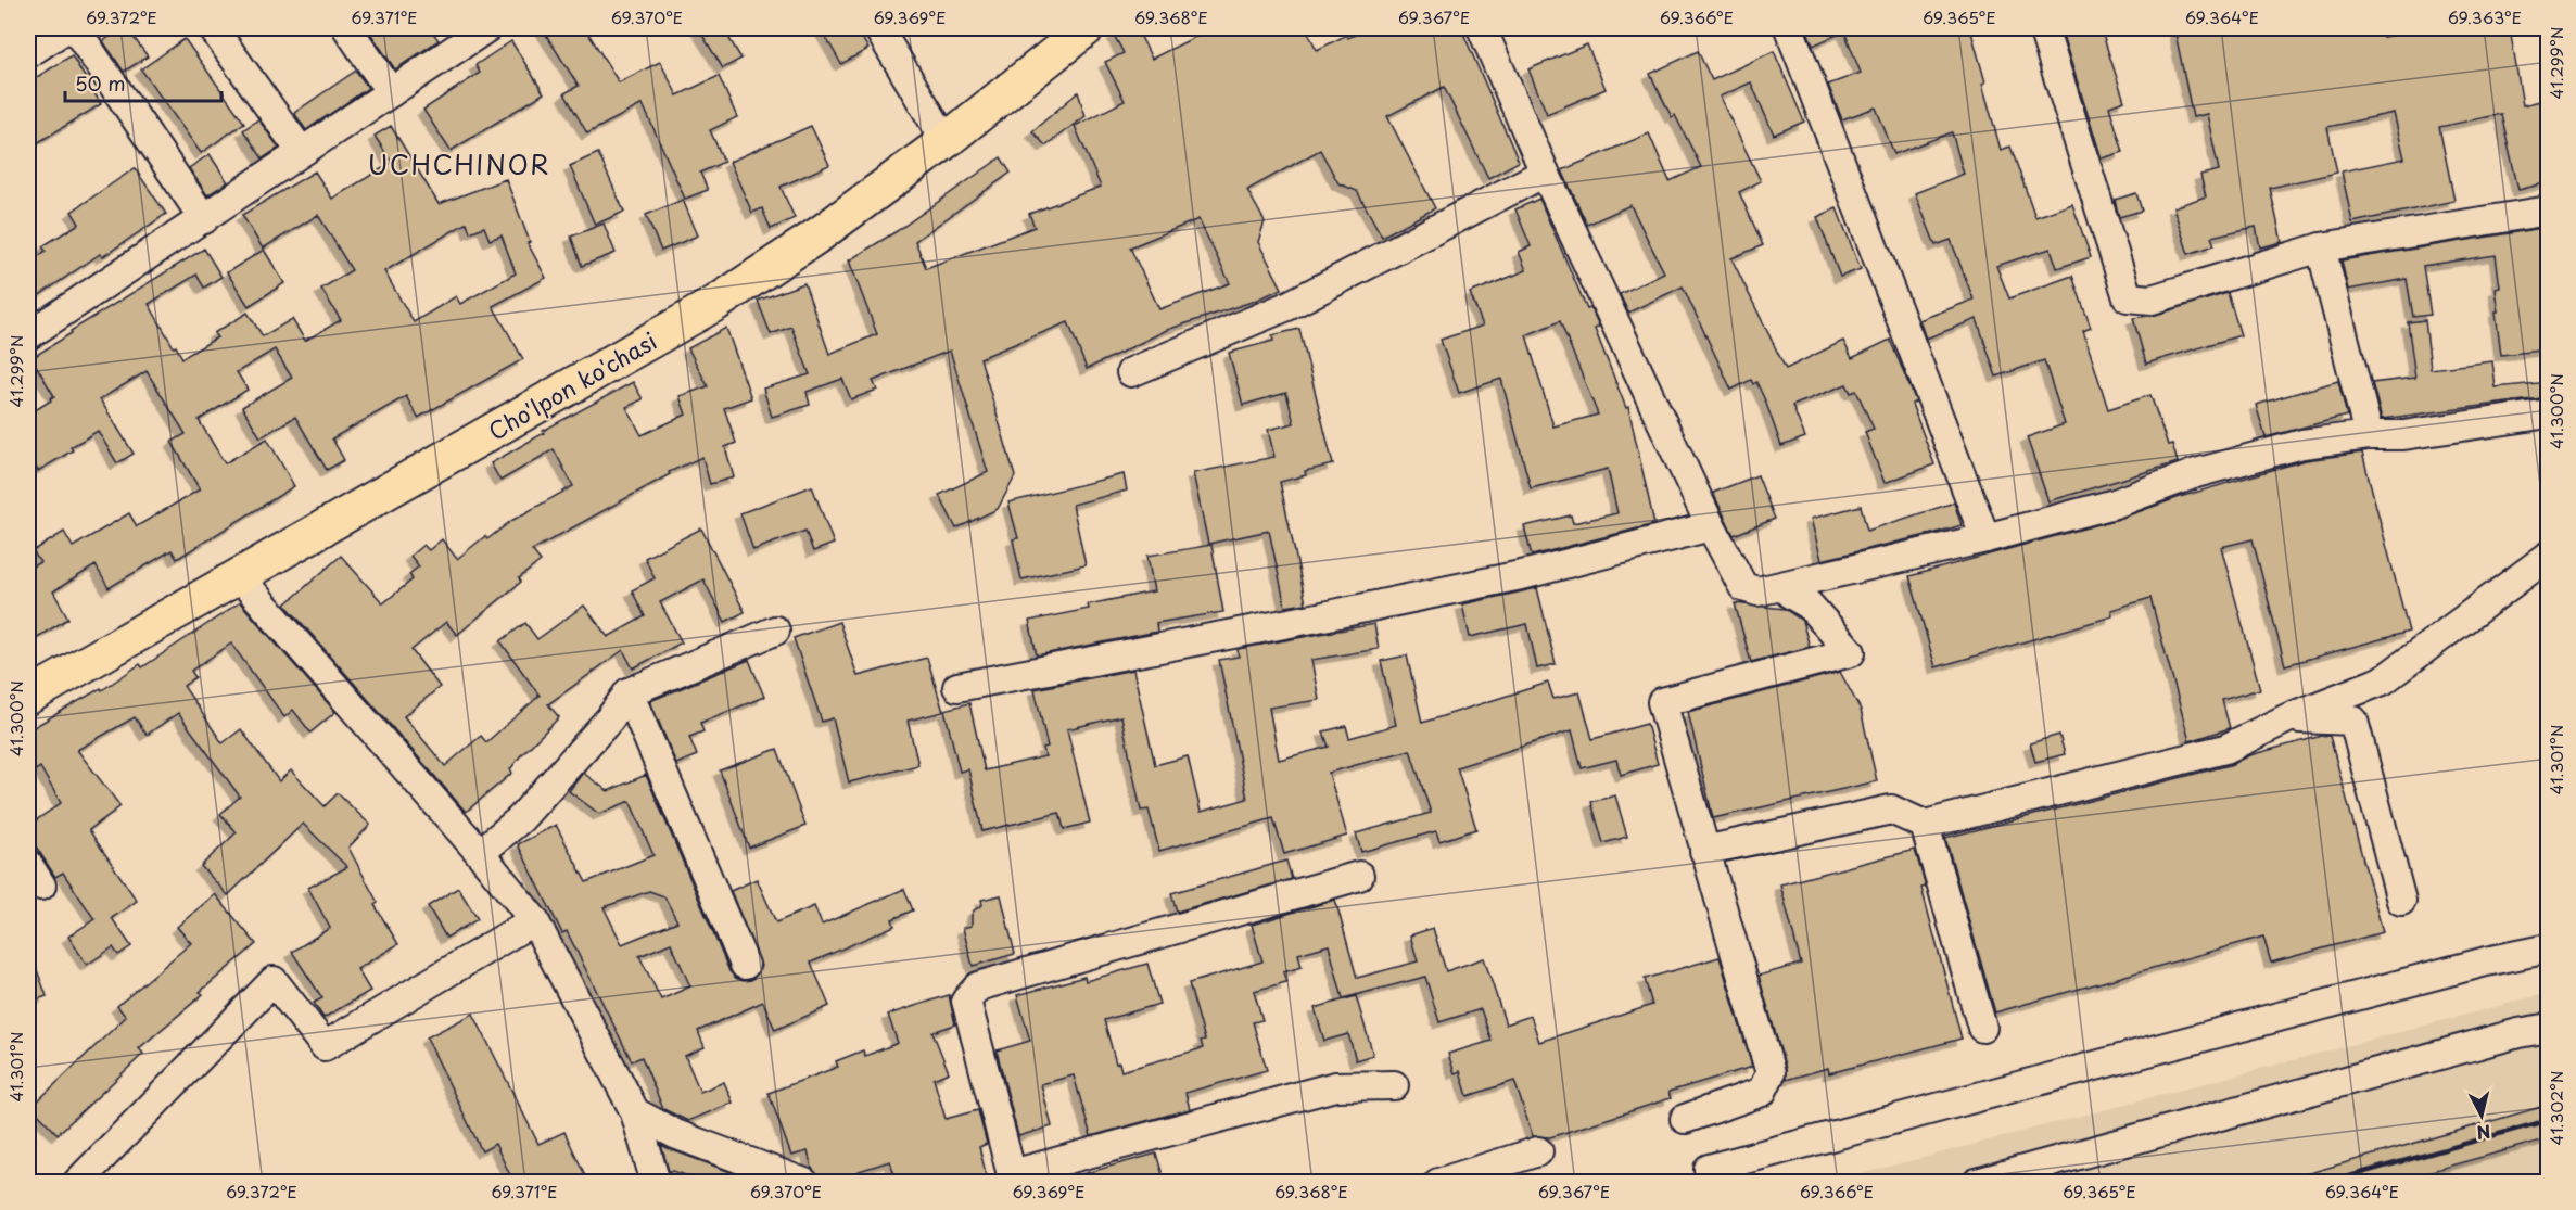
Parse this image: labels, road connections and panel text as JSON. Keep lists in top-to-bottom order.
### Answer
{
  "streets": {
    "main road": ["Cho'lpon ko'chasi"]
  },
  "districts": ["UCHCHINOR"],
  "scale_bar": "50 m",
  "north": "bottom",
  "coordinates": [
    "69.372°E",
    "69.371°E",
    "69.370°E",
    "69.369°E",
    "69.368°E",
    "69.367°E",
    "69.366°E",
    "69.365°E",
    "69.364°E",
    "69.363°E",
    "41.299°N",
    "41.300°N",
    "41.301°N",
    "41.302°N"
  ]
}
